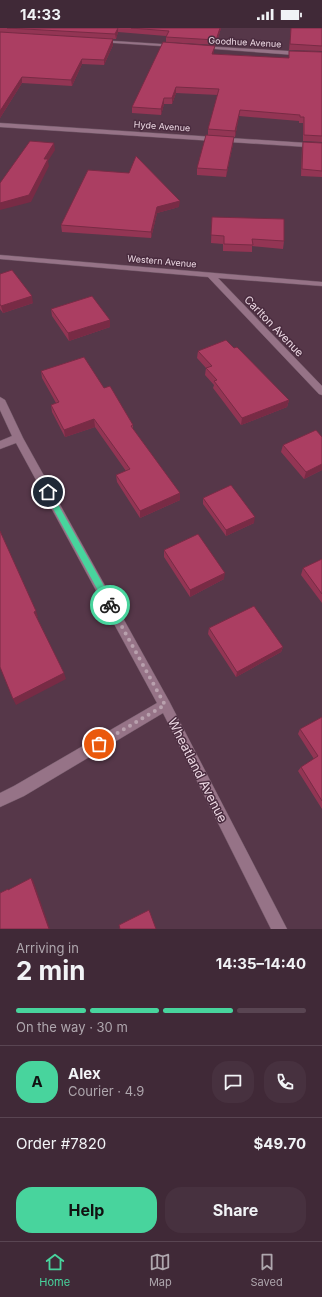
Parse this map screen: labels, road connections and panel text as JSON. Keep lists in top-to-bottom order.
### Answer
{
  "streets": {
    "street": [
      "Goodhue Avenue",
      "Hyde Avenue",
      "Western Avenue",
      "Carlton Avenue",
      "Wheatland Avenue"
    ]
  },
  "crossings": [
    ["Western Avenue", "Carlton Avenue"]
  ],
  "page": {
    "status": "14:33",
    "heading": ["2 min", "Arriving in", "14:35–14:40"],
    "panel": [
      "Alex",
      "Courier · 4.9",
      "Order #7820",
      "$49.70"
    ],
    "bar": "On the way · 30 m",
    "round": "A",
    "buttons": ["Help", "Share"],
    "tabs": ["Home", "Map", "Saved"]
  }
}
